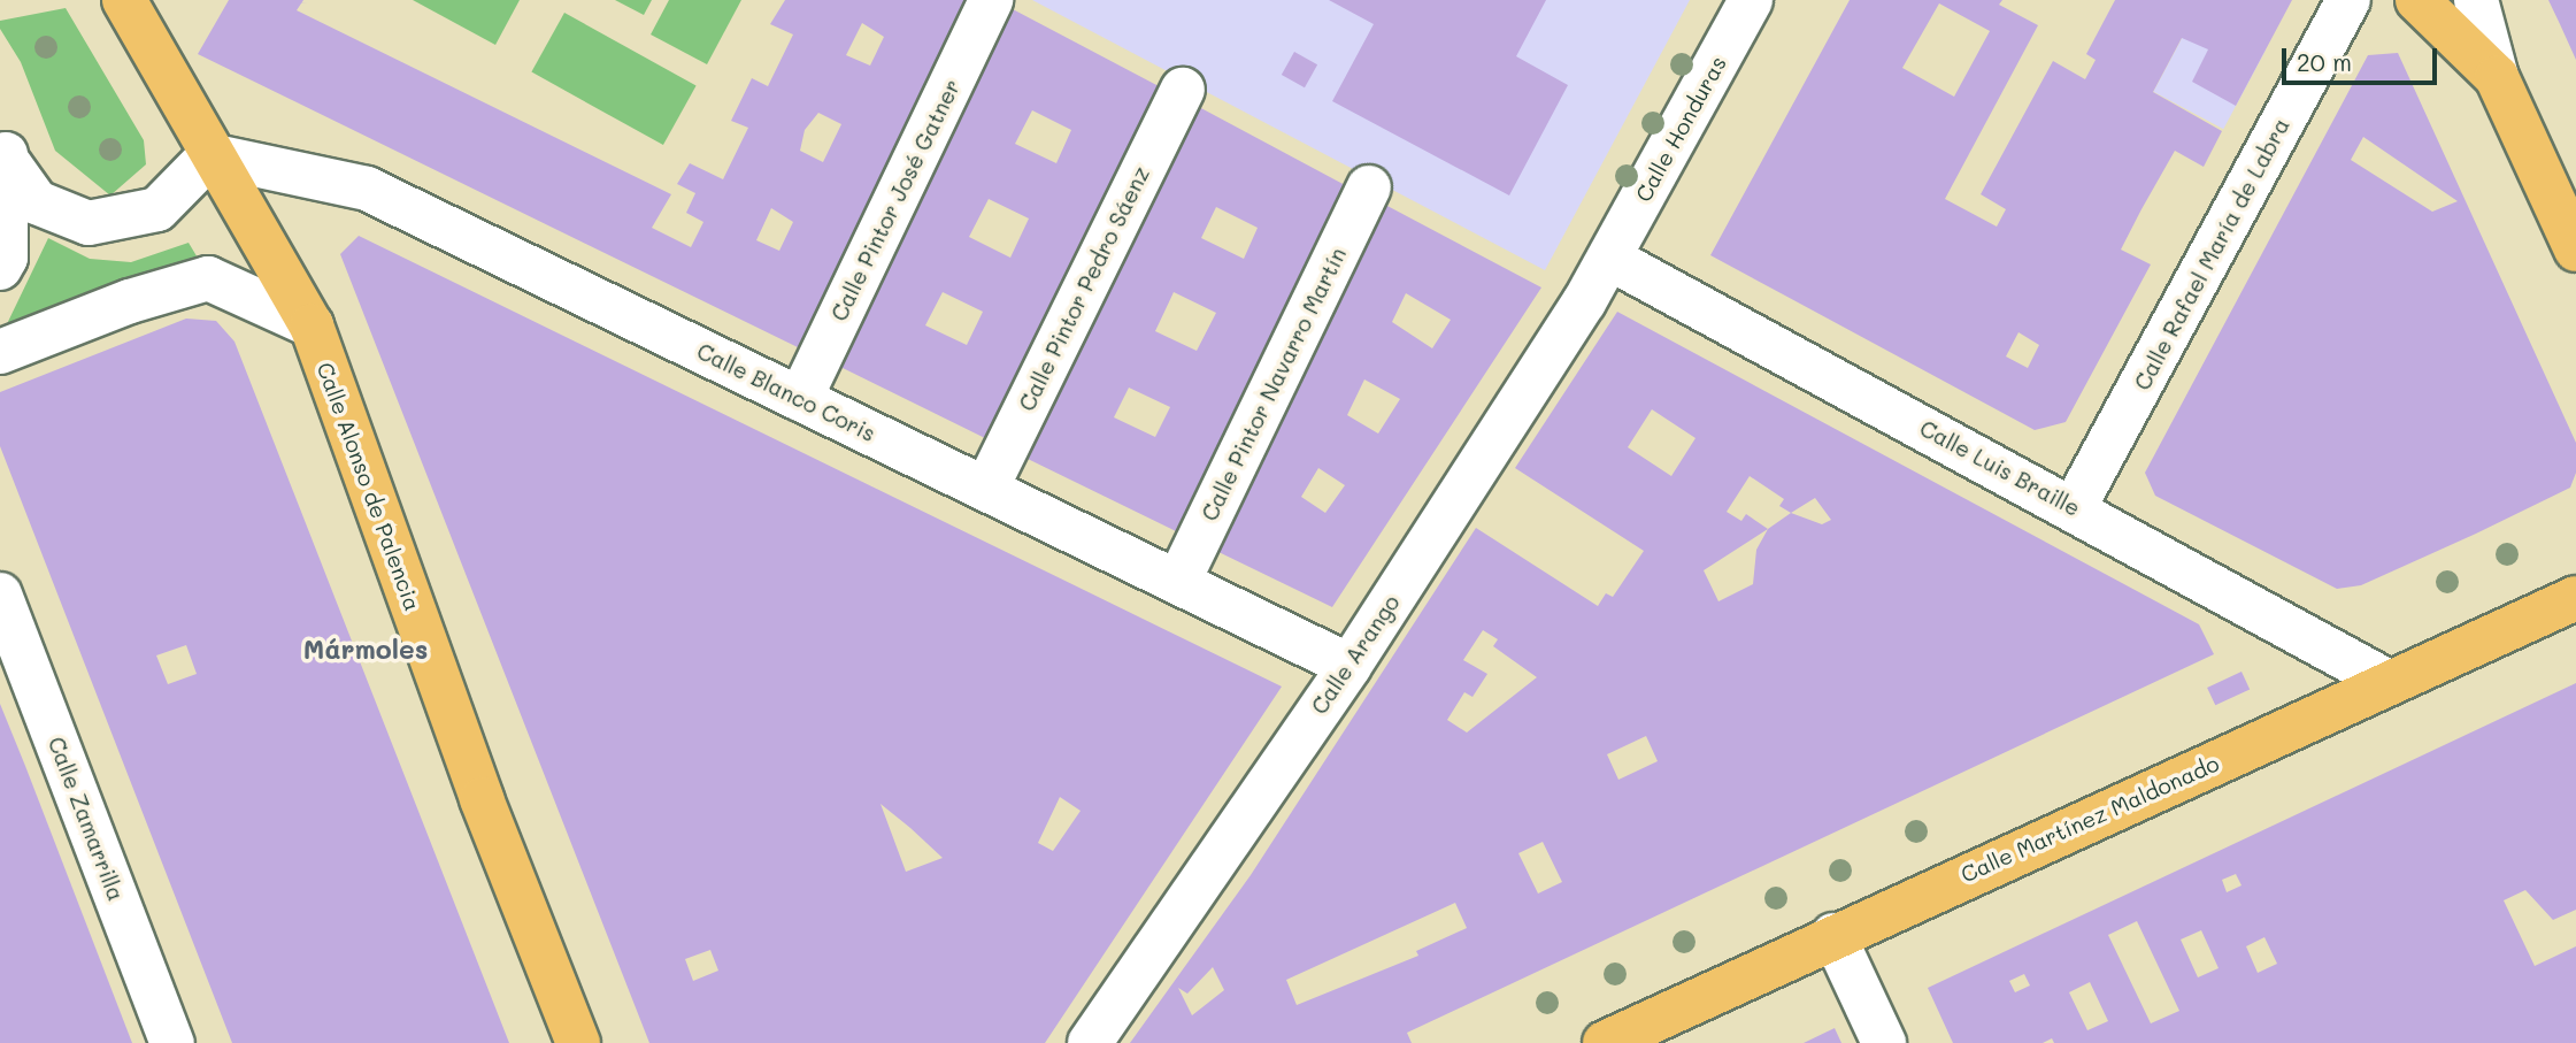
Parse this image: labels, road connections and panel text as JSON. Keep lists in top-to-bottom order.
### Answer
{
  "streets": {
    "main road": ["Calle Alonso de Palencia", "Calle Martínez Maldonado"],
    "street": [
      "Calle Honduras",
      "Calle Pintor José Gatner",
      "Calle Rafael María de Labra",
      "Calle Pintor Pedro Sáenz",
      "Calle Pintor Navarro Martín",
      "Calle Blanco Coris",
      "Calle Luis Braille",
      "Calle Arango",
      "Calle Zamarrilla"
    ]
  },
  "crossings": [
    ["Calle Honduras", "Calle Luis Braille"],
    ["Calle Honduras", "Calle Arango"],
    ["Calle Pintor José Gatner", "Calle Blanco Coris"],
    ["Calle Rafael María de Labra", "Calle Luis Braille"],
    ["Calle Pintor Pedro Sáenz", "Calle Blanco Coris"],
    ["Calle Pintor Navarro Martín", "Calle Blanco Coris"],
    ["Calle Blanco Coris", "Calle Alonso de Palencia"],
    ["Calle Blanco Coris", "Calle Arango"],
    ["Calle Luis Braille", "Calle Arango"],
    ["Calle Luis Braille", "Calle Martínez Maldonado"]
  ],
  "districts": ["Mármoles"],
  "scale_bar": "20 m"
}
